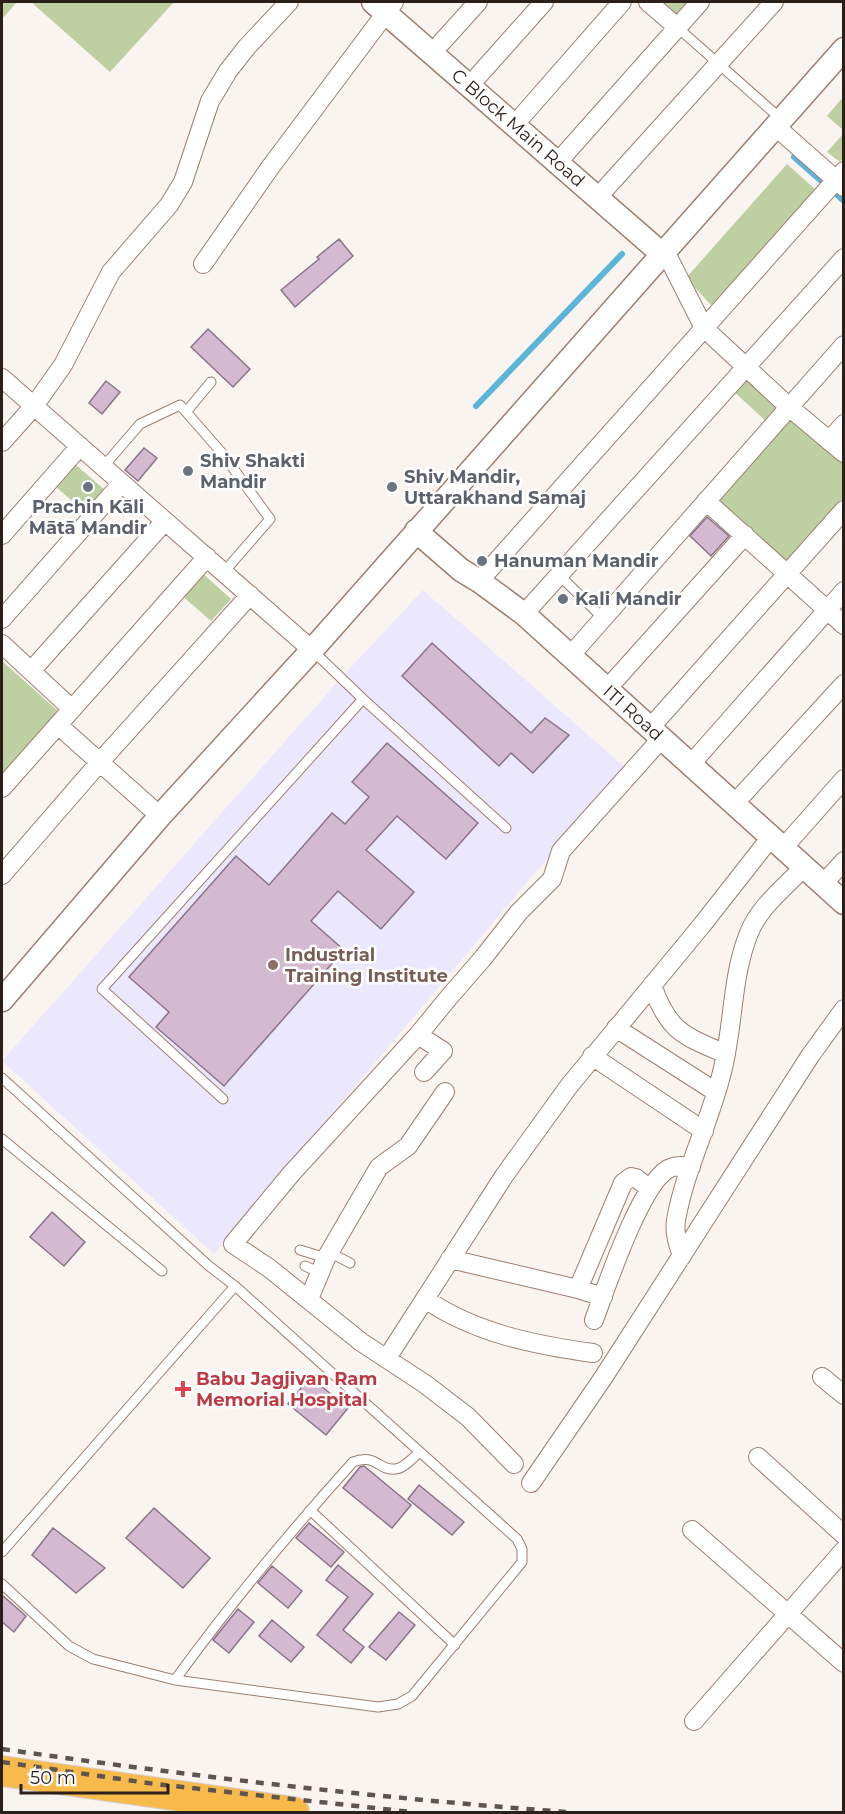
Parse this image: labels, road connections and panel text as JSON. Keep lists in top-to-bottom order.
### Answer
{
  "streets": {
    "street": ["C Block Main Road", "ITI Road"]
  },
  "places": {
    "other": [
      "Shiv Shakti Mandir",
      "Prachin Kāli Mātā Mandir",
      "Shiv Mandir, Uttarakhand Samaj",
      "Hanuman Mandir",
      "Kali Mandir",
      "Industrial Training Institute"
    ],
    "health": ["Babu Jagjivan Ram Memorial Hospital"]
  },
  "scale_bar": "50 m"
}
